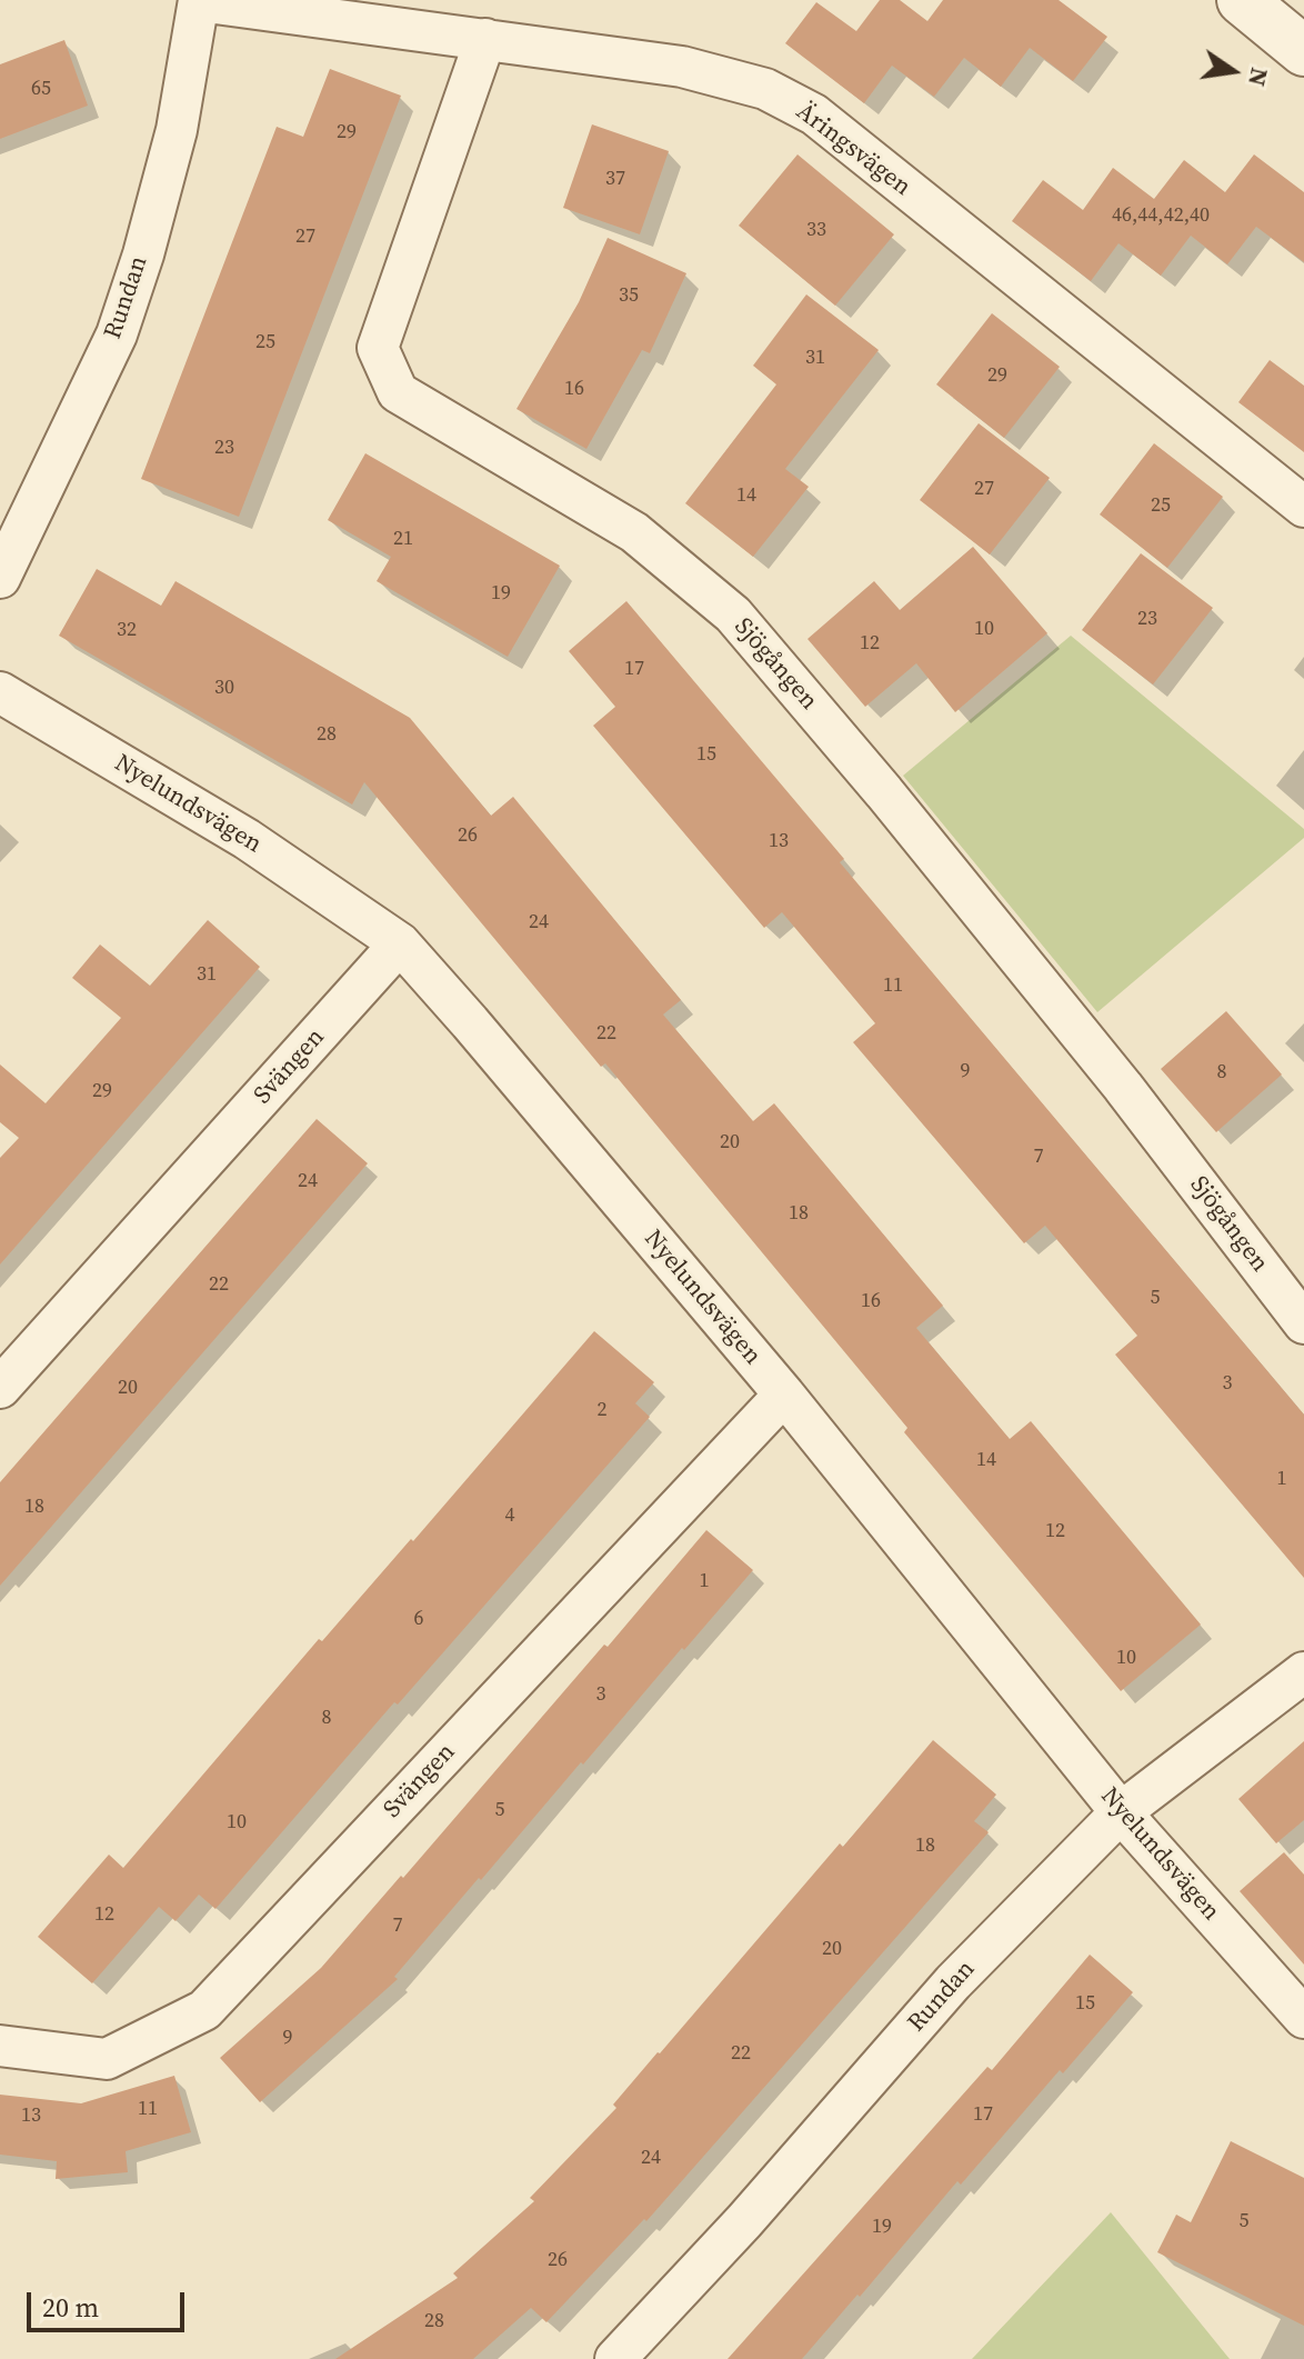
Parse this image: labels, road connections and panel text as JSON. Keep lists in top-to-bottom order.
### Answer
{
  "streets": {
    "street": [
      "Äringsvägen",
      "Rundan",
      "Sjögången",
      "Nyelundsvägen",
      "Svängen"
    ]
  },
  "crossings": [
    ["Äringsvägen", "Rundan"],
    ["Äringsvägen", "Sjögången"],
    ["Rundan", "Nyelundsvägen"],
    ["Nyelundsvägen", "Svängen"]
  ],
  "house_numbers": [
    "65",
    "29",
    "37",
    "46,44,42,40",
    "33",
    "27",
    "35",
    "25",
    "31",
    "29",
    "16",
    "23",
    "27",
    "14",
    "25",
    "21",
    "19",
    "23",
    "10",
    "32",
    "12",
    "17",
    "30",
    "28",
    "15",
    "26",
    "13",
    "24",
    "31",
    "11",
    "22",
    "9",
    "8",
    "29",
    "20",
    "7",
    "24",
    "18",
    "22",
    "5",
    "16",
    "3",
    "20",
    "2",
    "14",
    "1",
    "18",
    "4",
    "12",
    "1",
    "6",
    "10",
    "3",
    "8",
    "5",
    "10",
    "18",
    "12",
    "7",
    "20",
    "15",
    "9",
    "22",
    "11",
    "17",
    "13",
    "24",
    "5",
    "19",
    "26",
    "28"
  ],
  "scale_bar": "20 m",
  "north": "right"
}
